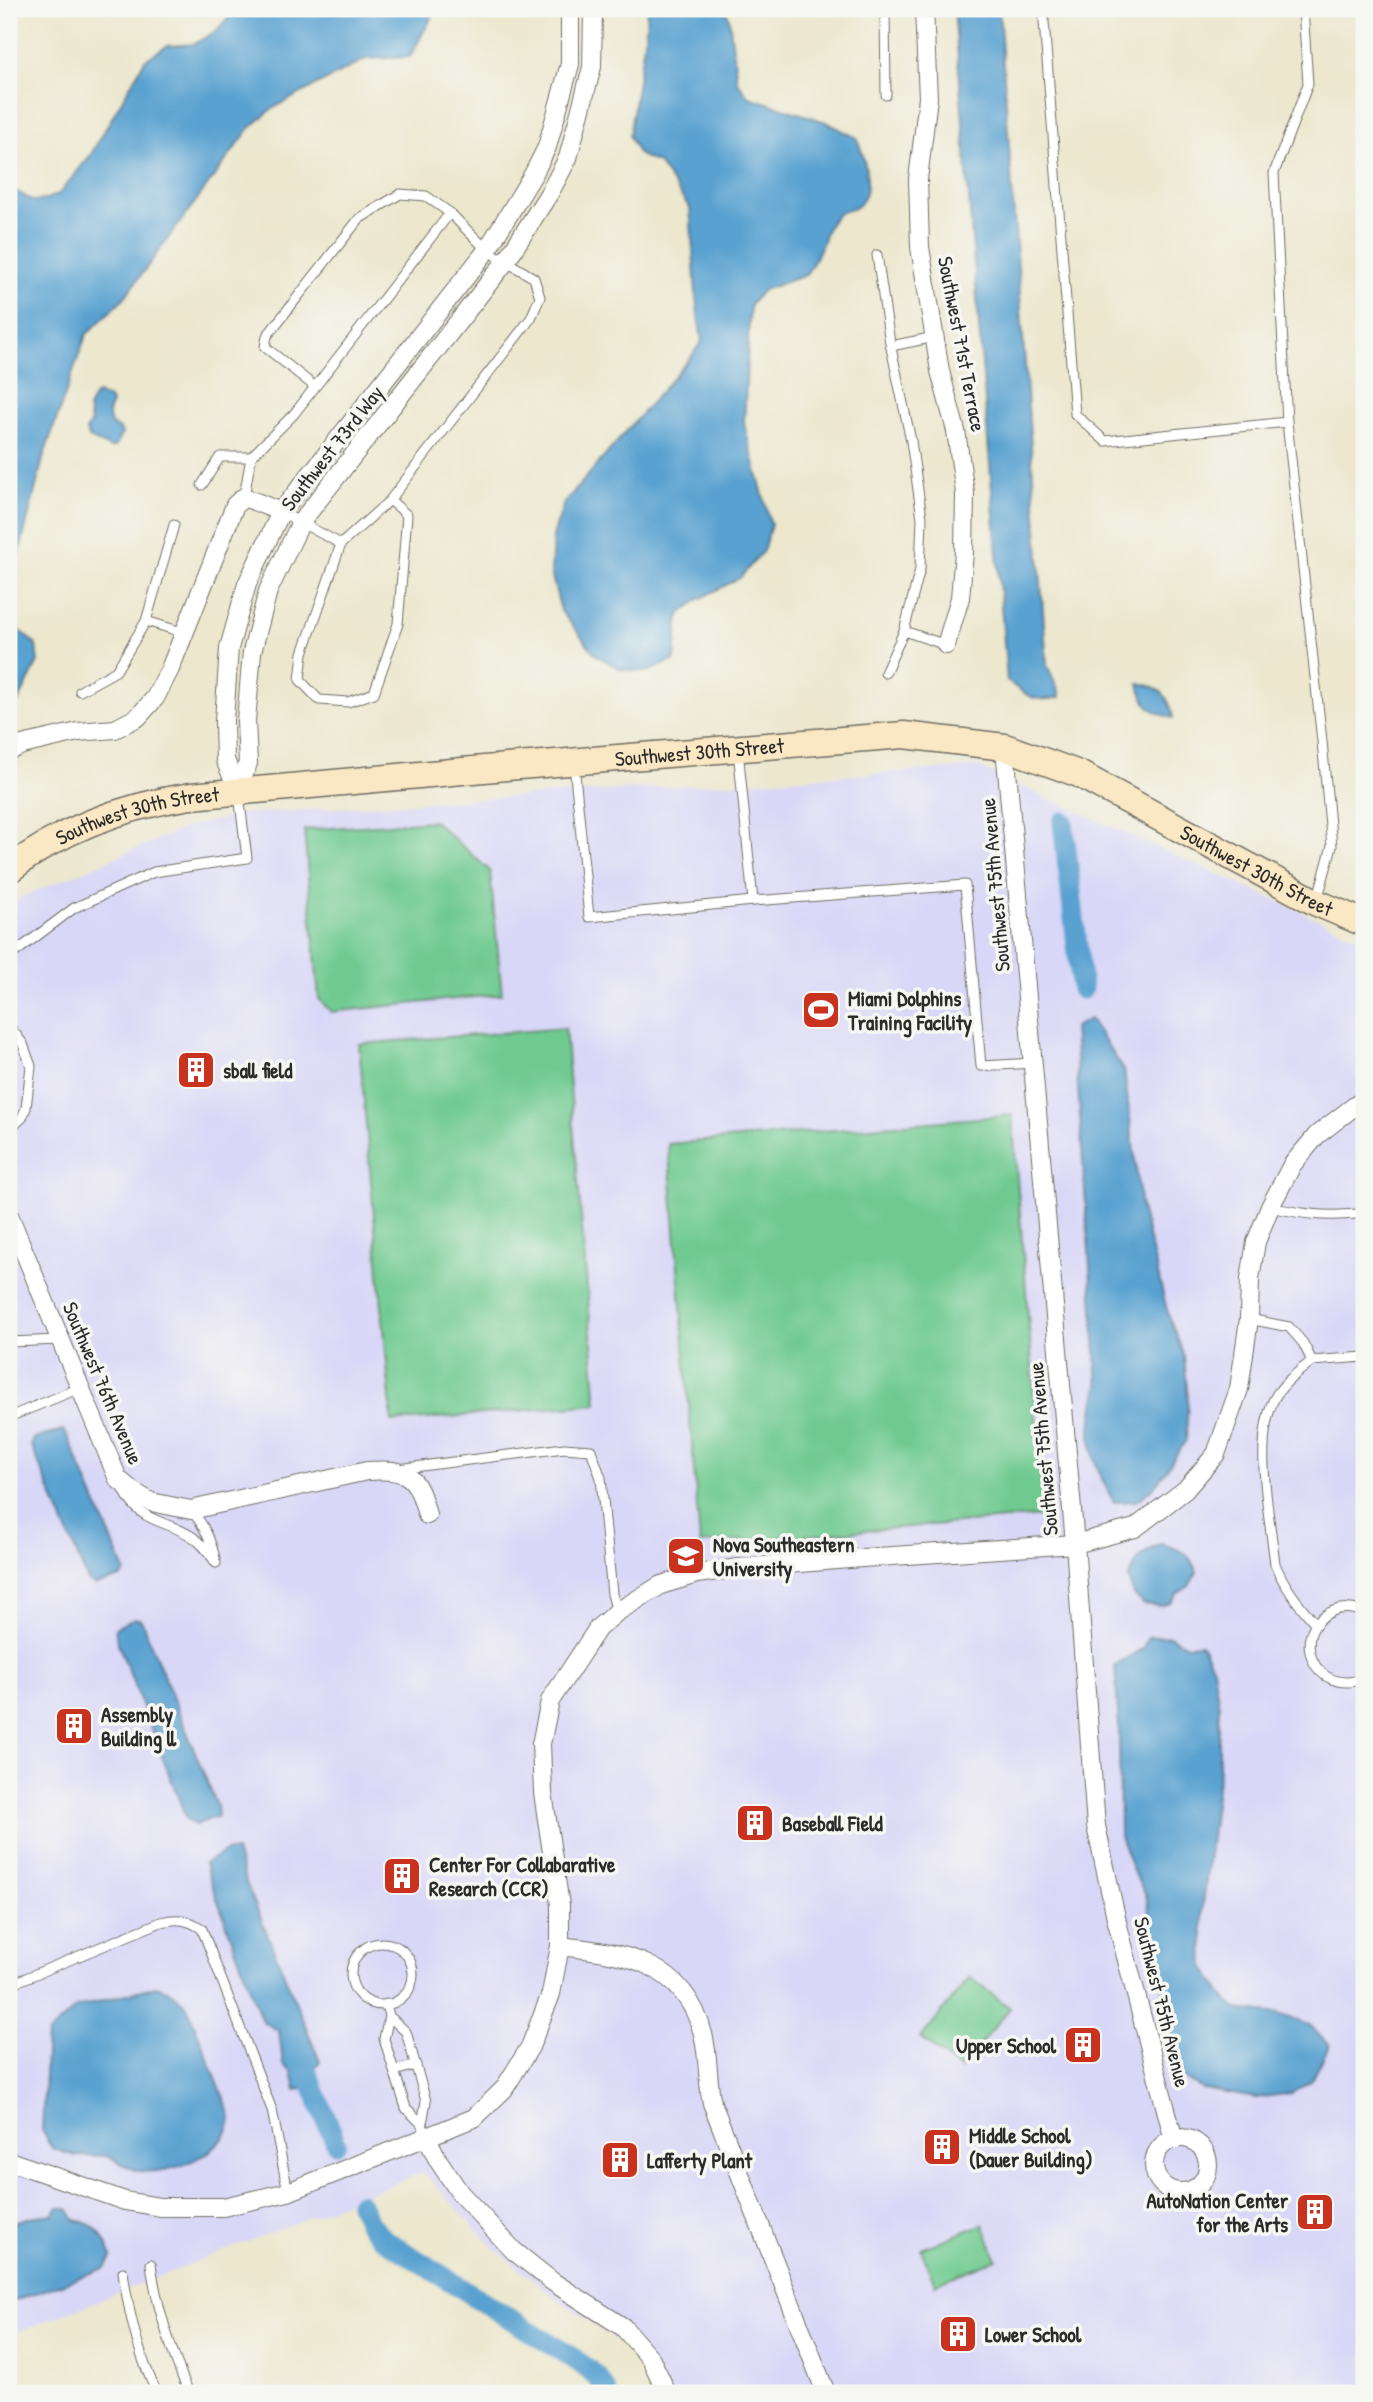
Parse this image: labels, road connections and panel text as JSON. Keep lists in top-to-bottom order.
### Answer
{
  "streets": {
    "street": [
      "Southwest 71st Terrace",
      "Southwest 73rd Way",
      "Southwest 30th Street",
      "Southwest 75th Avenue",
      "Southwest 76th Avenue"
    ]
  },
  "crossings": [
    ["Southwest 73rd Way", "Southwest 30th Street"],
    ["Southwest 30th Street", "Southwest 75th Avenue"]
  ],
  "places": {
    "sports": ["Miami Dolphins Training Facility"],
    "building": [
      "sball field",
      "Assembly Building ll",
      "Baseball Field",
      "Center For Collabarative Research (CCR)",
      "Upper School",
      "Middle School (Dauer Building)",
      "Lafferty Plant",
      "AutoNation Center for the Arts",
      "Lower School"
    ],
    "school or university": ["Nova Southeastern University"]
  }
}
